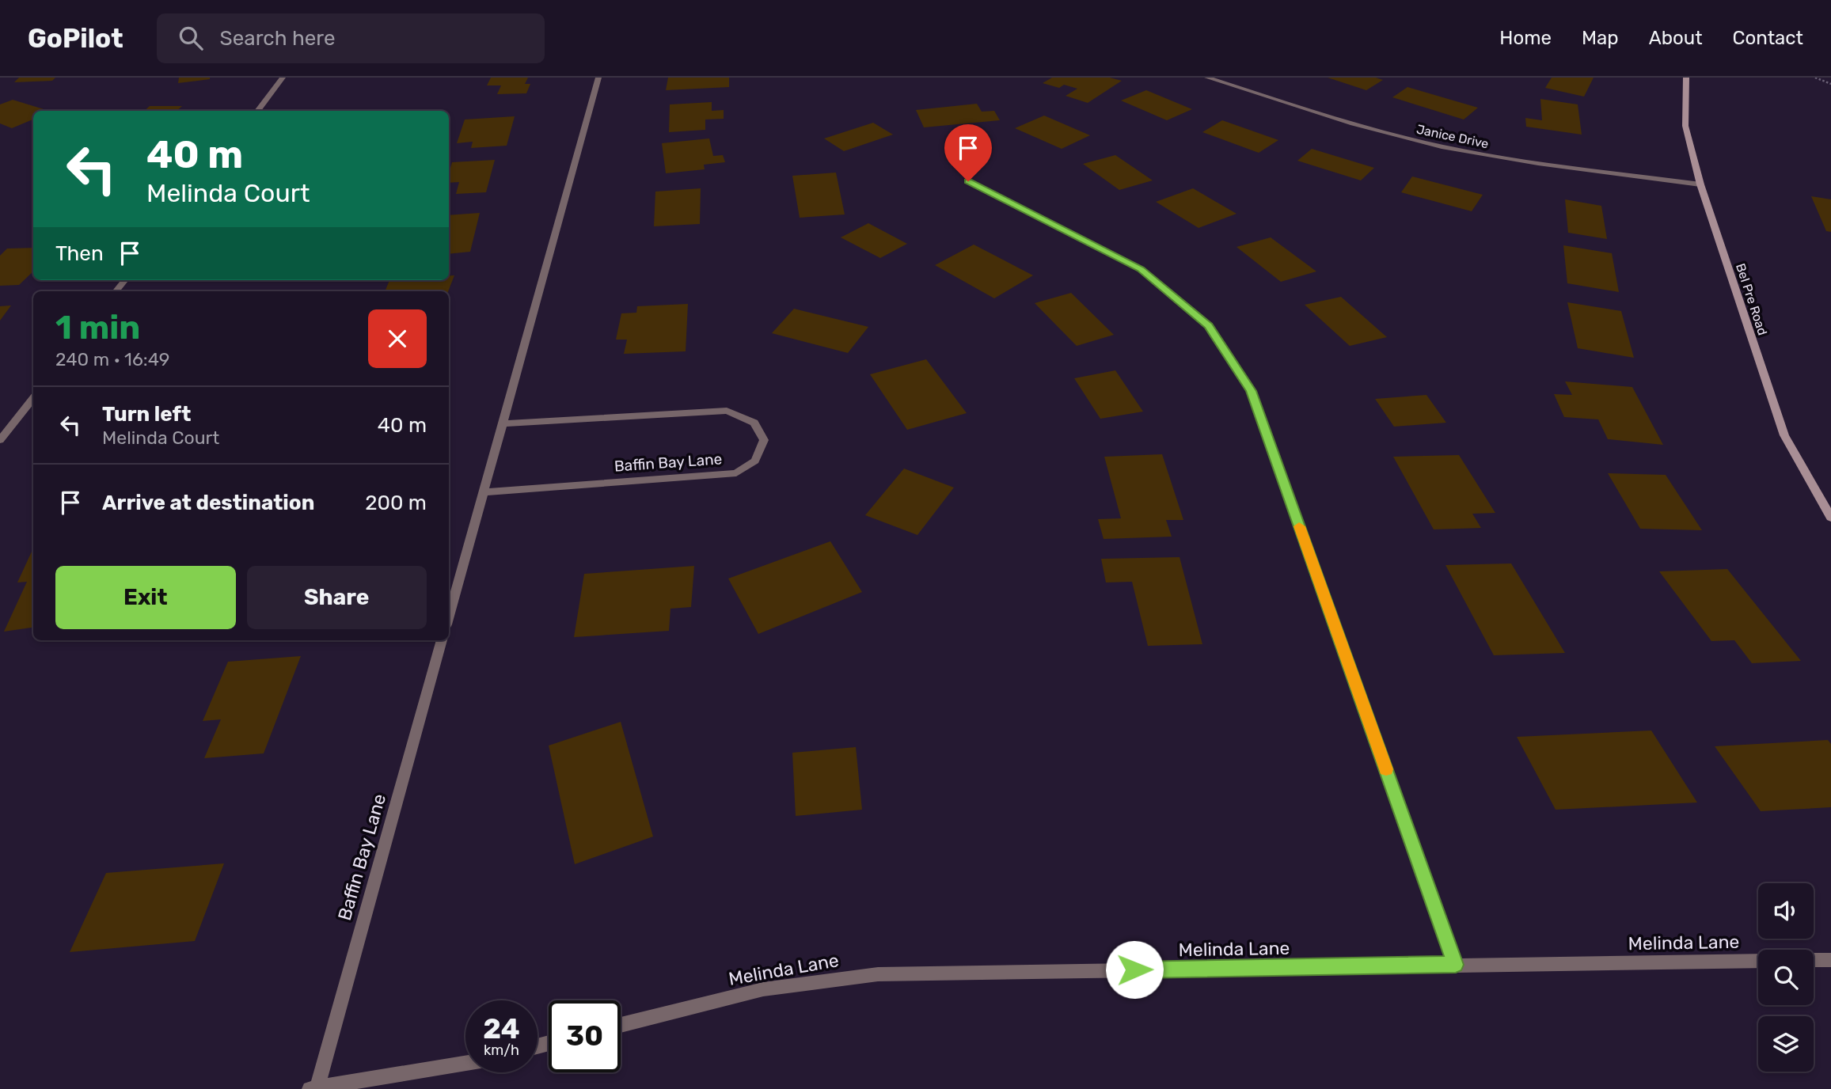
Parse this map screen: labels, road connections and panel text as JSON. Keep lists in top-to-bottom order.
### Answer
{
  "streets": {
    "main road": ["Bel Pre Road"],
    "street": ["Janice Drive", "Baffin Bay Lane", "Melinda Lane"]
  },
  "crossings": [
    ["Janice Drive", "Bel Pre Road"]
  ],
  "page": {
    "header": "GoPilot",
    "search": "Search here",
    "nav": [
      "Home",
      "Map",
      "About",
      "Contact"
    ],
    "turn": ["40 m", "Melinda Court"],
    "then": "Then",
    "heading": ["1 min", "240 m · 16:49"],
    "list": [
      {
        "name": "Turn left",
        "note": "Melinda Court",
        "value": "40 m"
      },
      {
        "name": "Arrive at destination",
        "value": "200 m"
      }
    ],
    "buttons": ["Exit", "Share"],
    "speed": "24 km/h",
    "limit": "30"
  }
}
